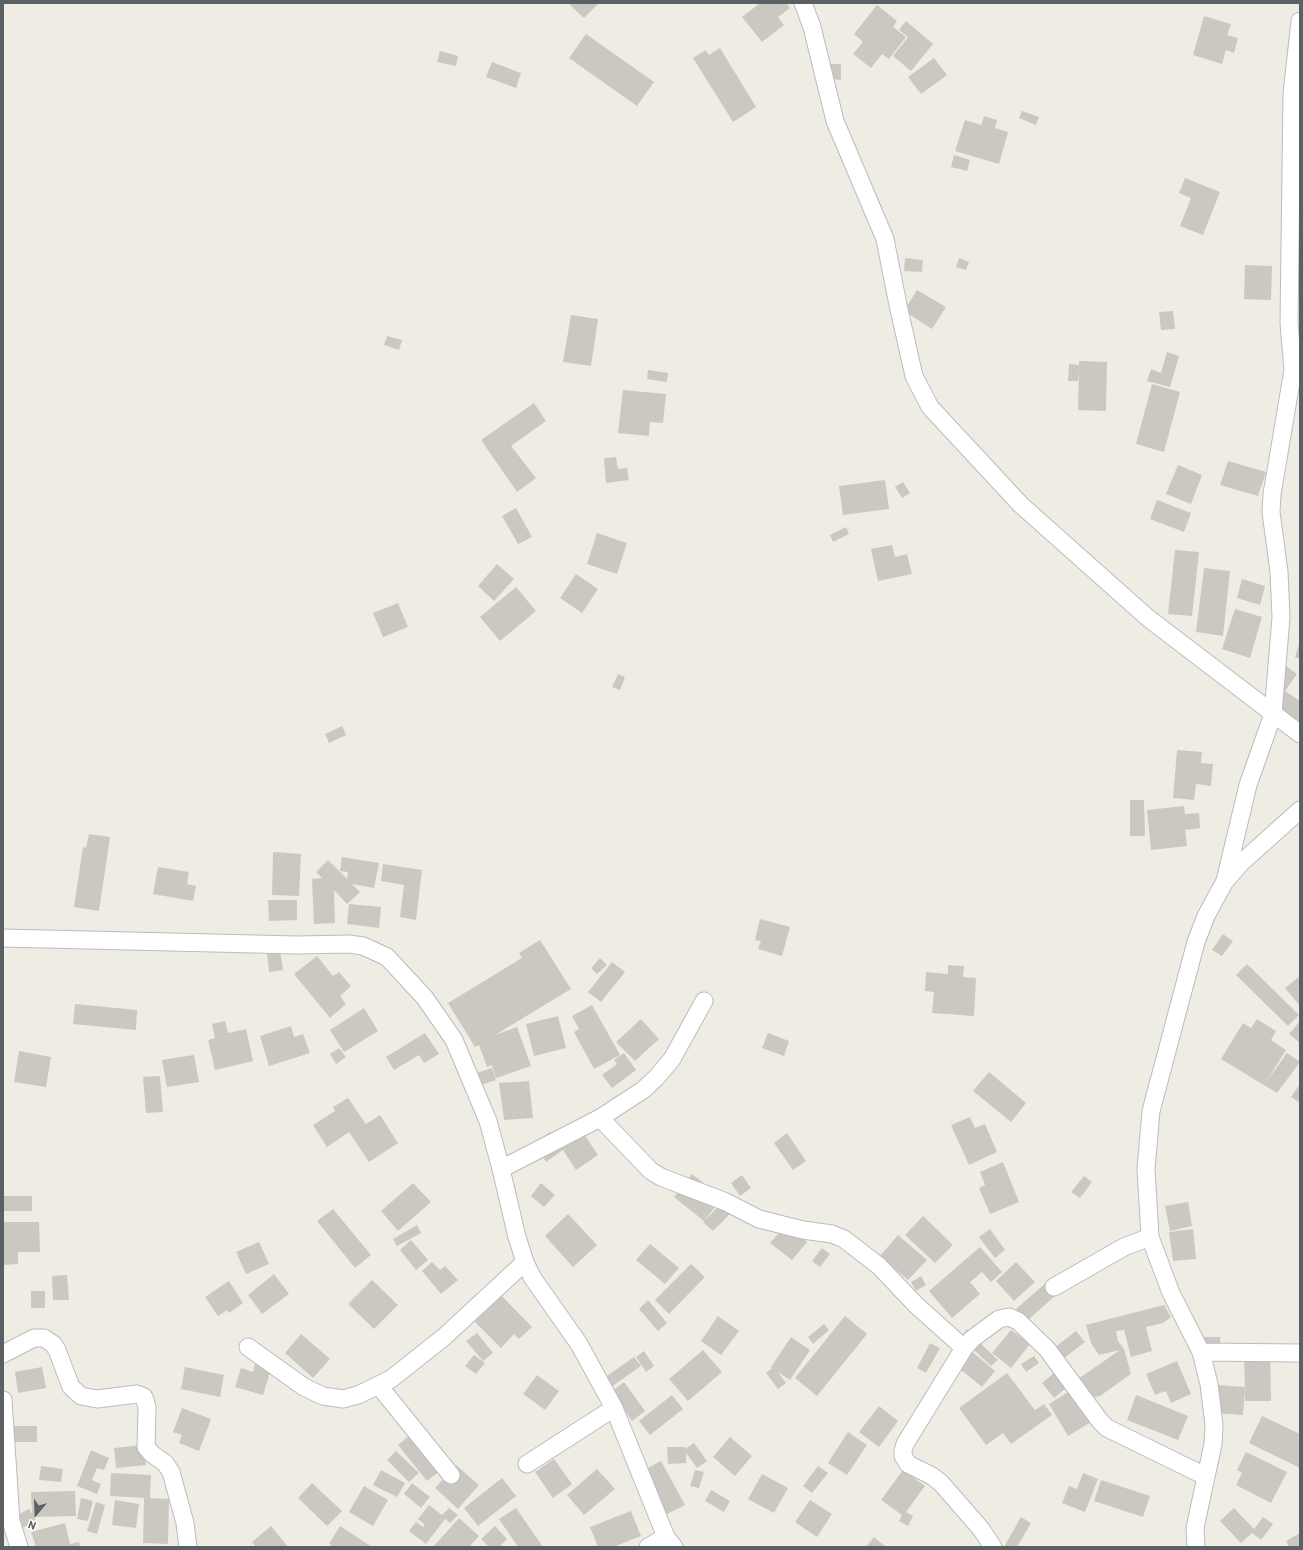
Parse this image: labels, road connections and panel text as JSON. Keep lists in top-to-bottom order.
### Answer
{
  "north": "bottom"
}
